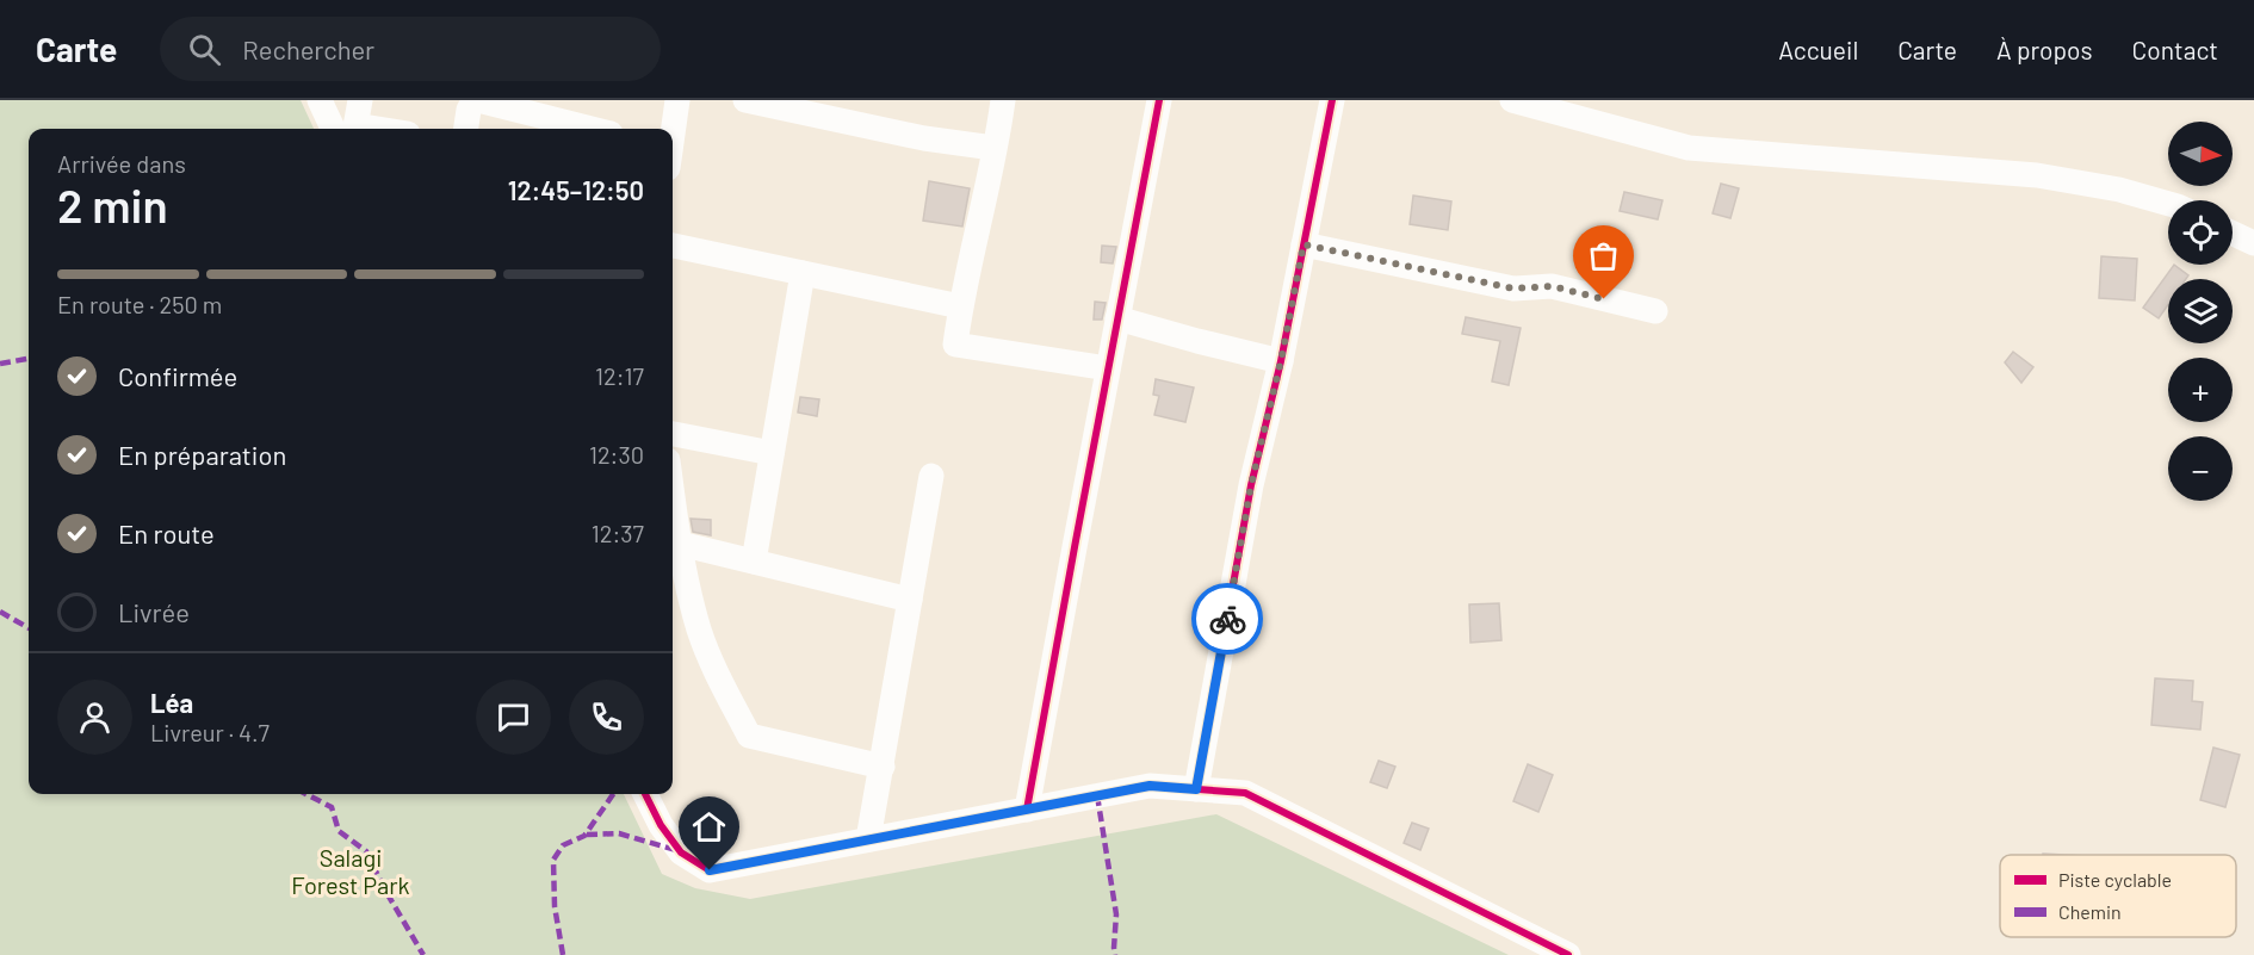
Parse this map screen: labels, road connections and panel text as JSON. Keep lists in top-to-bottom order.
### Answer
{
  "parks": ["Salagi Forest Park"],
  "legend": ["Piste cyclable", "Chemin"],
  "north": "right",
  "page": {
    "header": "Carte",
    "search": "Rechercher",
    "nav": [
      "Accueil",
      "Carte",
      "À propos",
      "Contact"
    ],
    "map_buttons": ["+", "−"],
    "heading": ["2 min", "Arrivée dans", "12:45–12:50"],
    "panel": ["Léa", "Livreur · 4.7"],
    "bar": "En route · 250 m",
    "list": [
      ["Confirmée", "12:17"],
      ["En préparation", "12:30"],
      ["En route", "12:37"],
      "Livrée"
    ]
  }
}
